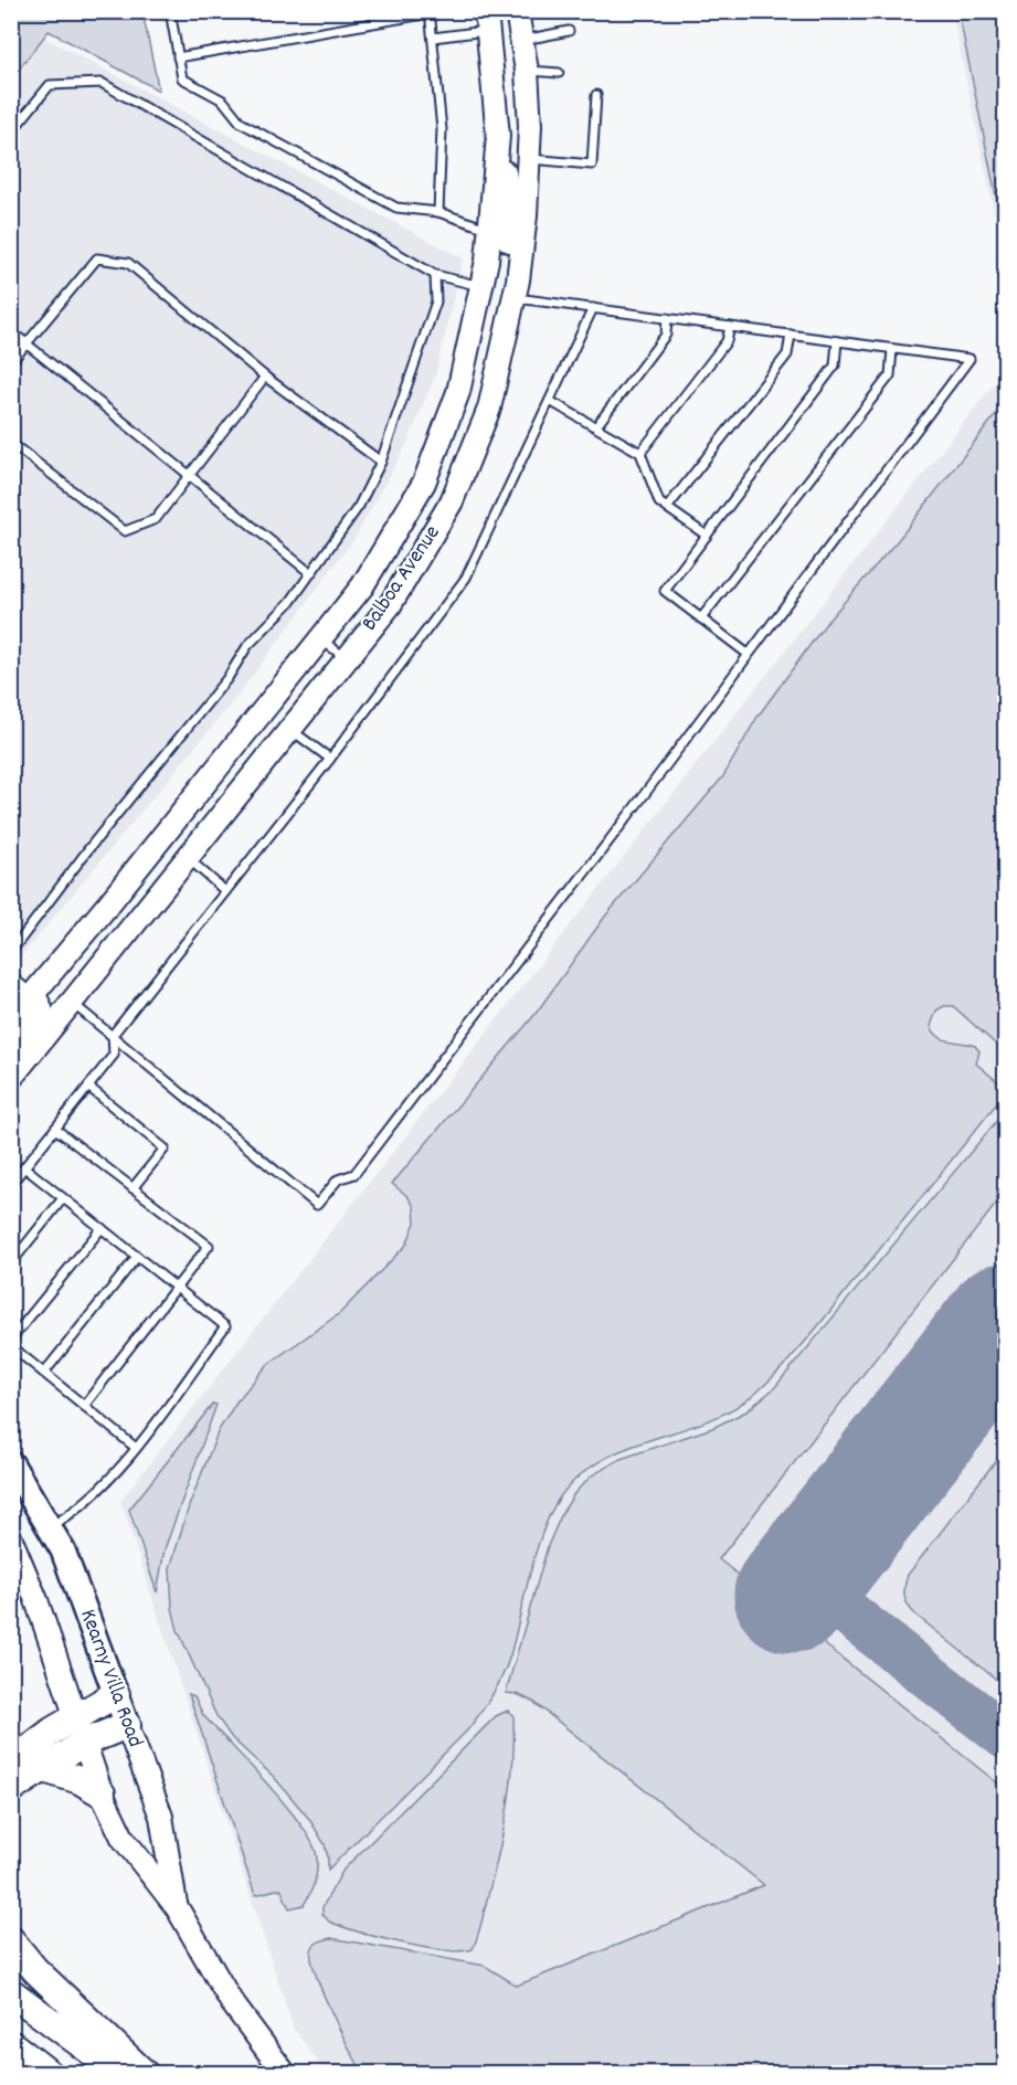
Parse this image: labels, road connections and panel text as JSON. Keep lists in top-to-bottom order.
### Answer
{
  "streets": {
    "main road": ["Balboa Avenue", "Kearny Villa Road"]
  }
}
